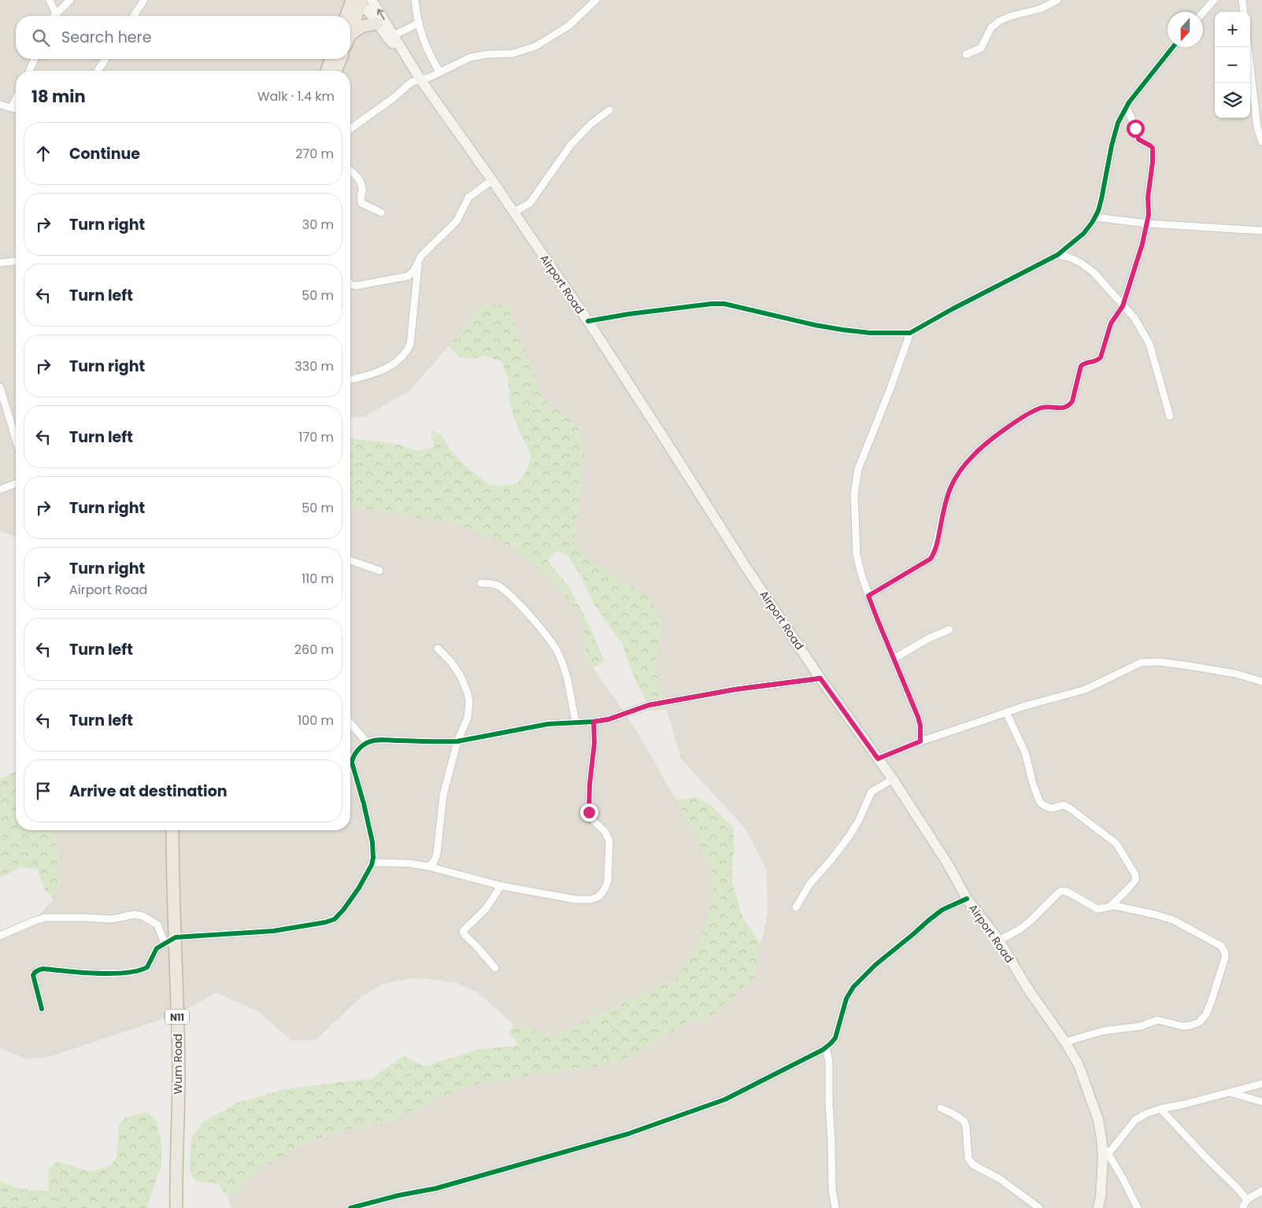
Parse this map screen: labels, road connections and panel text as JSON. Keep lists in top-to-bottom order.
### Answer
{
  "streets": {
    "highway": ["N11", "Wum Road"],
    "main road": ["Airport Road"]
  },
  "north": "bottom",
  "page": {
    "map_buttons": ["+", "−"],
    "search": "Search here",
    "heading": ["18 min", "Walk · 1.4 km"],
    "list": [
      ["Continue", "270 m"],
      ["Turn right", "30 m"],
      ["Turn left", "50 m"],
      ["Turn right", "330 m"],
      ["Turn left", "170 m"],
      ["Turn right", "50 m"],
      ["Turn right", "Airport Road", "110 m"],
      ["Turn left", "260 m"],
      ["Turn left", "100 m"],
      "Arrive at destination"
    ]
  }
}
